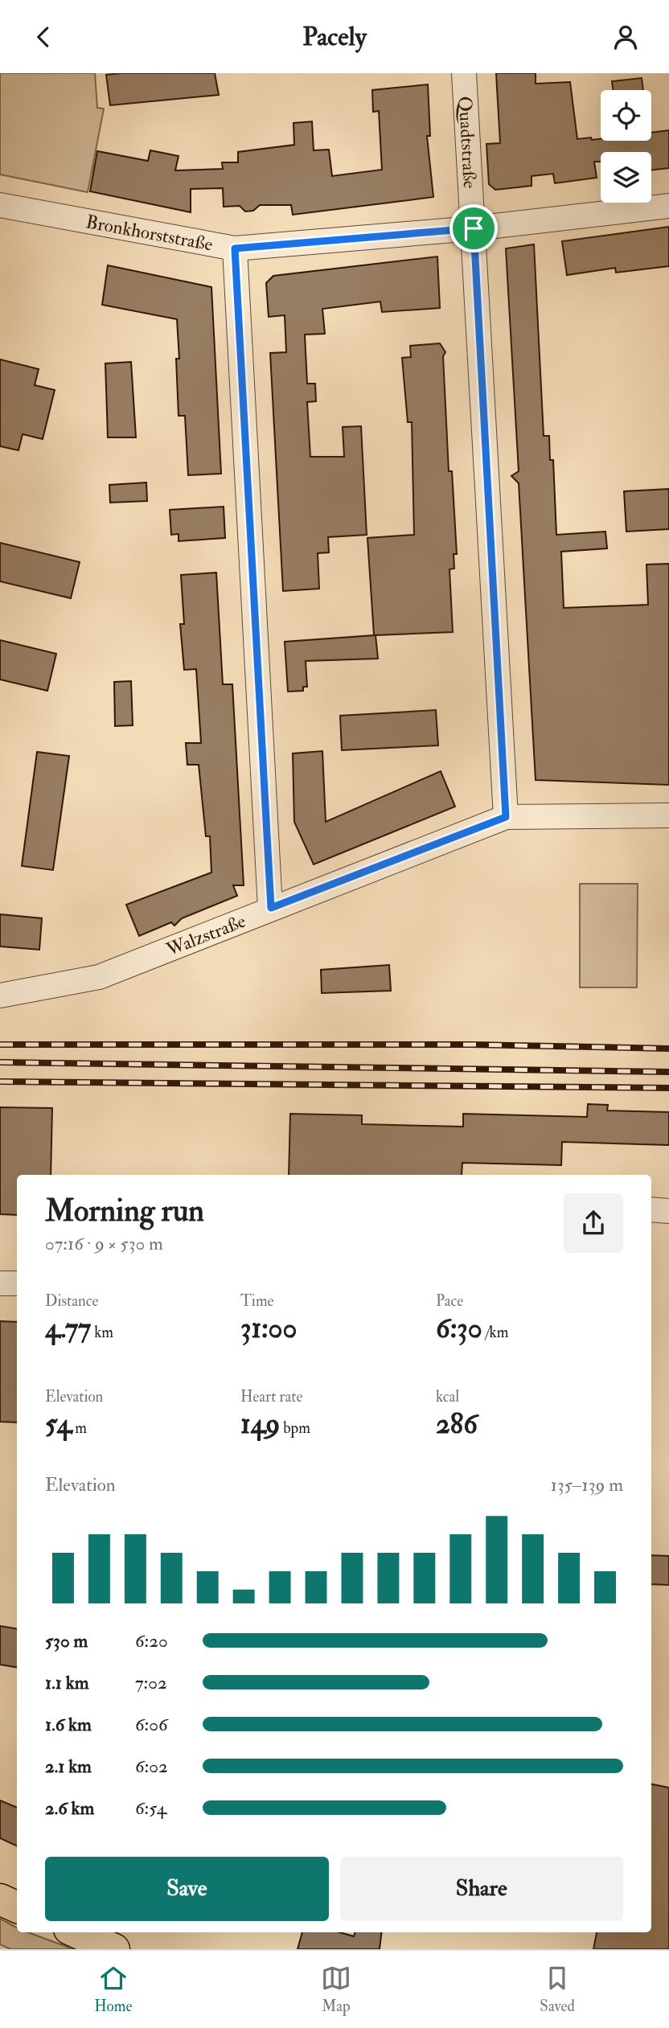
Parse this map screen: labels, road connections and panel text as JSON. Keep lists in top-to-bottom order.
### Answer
{
  "streets": {
    "street": ["Quadtstraße", "Bronkhorststraße", "Walzstraße"]
  },
  "crossings": [
    ["Quadtstraße", "Bronkhorststraße"],
    ["Quadtstraße", "Walzstraße"]
  ],
  "page": {
    "header": "Pacely",
    "heading": ["Morning run", "07:16 · 9 × 530 m"],
    "stats": [
      ["Distance", "4.77 km"],
      ["Time", "31:00"],
      ["Pace", "6:30 /km"],
      ["Elevation", "54 m"],
      ["Heart rate", "149 bpm"],
      ["kcal", "286"]
    ],
    "chart": ["Elevation", "135–139 m"],
    "list": [
      {
        "name": "530 m",
        "note": "6:20"
      },
      {
        "name": "1.1 km",
        "note": "7:02"
      },
      {
        "name": "1.6 km",
        "note": "6:06"
      },
      {
        "name": "2.1 km",
        "note": "6:02"
      },
      {
        "name": "2.6 km",
        "note": "6:54"
      }
    ],
    "buttons": ["Save", "Share"],
    "tabs": ["Home", "Map", "Saved"]
  }
}
